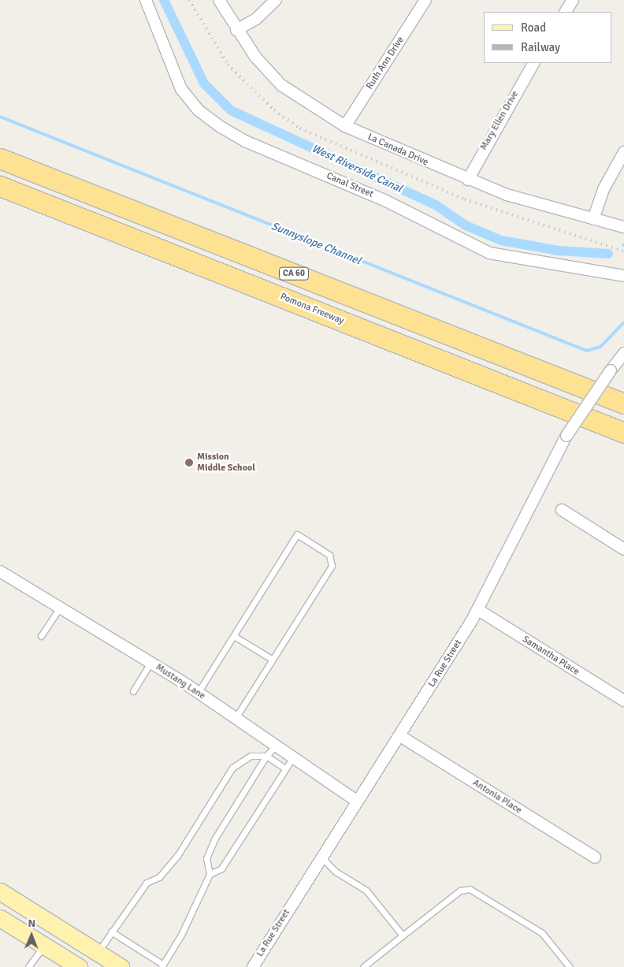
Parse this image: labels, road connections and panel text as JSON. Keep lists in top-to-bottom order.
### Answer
{
  "streets": {
    "highway": ["CA 60", "Pomona Freeway"],
    "street": [
      "Ruth Ann Drive",
      "Mary Ellen Drive",
      "La Canada Drive",
      "Canal Street",
      "Samantha Place",
      "La Rue Street",
      "Mustang Lane",
      "Antonia Place"
    ]
  },
  "crossings": [
    ["Ruth Ann Drive", "La Canada Drive"],
    ["Mary Ellen Drive", "La Canada Drive"],
    ["Samantha Place", "La Rue Street"],
    ["La Rue Street", "Mustang Lane"],
    ["La Rue Street", "Antonia Place"]
  ],
  "water": ["West Riverside Canal", "Sunnyslope Channel"],
  "places": ["Mission Middle School"],
  "legend": ["Road", "Railway"],
  "north": "top"
}
